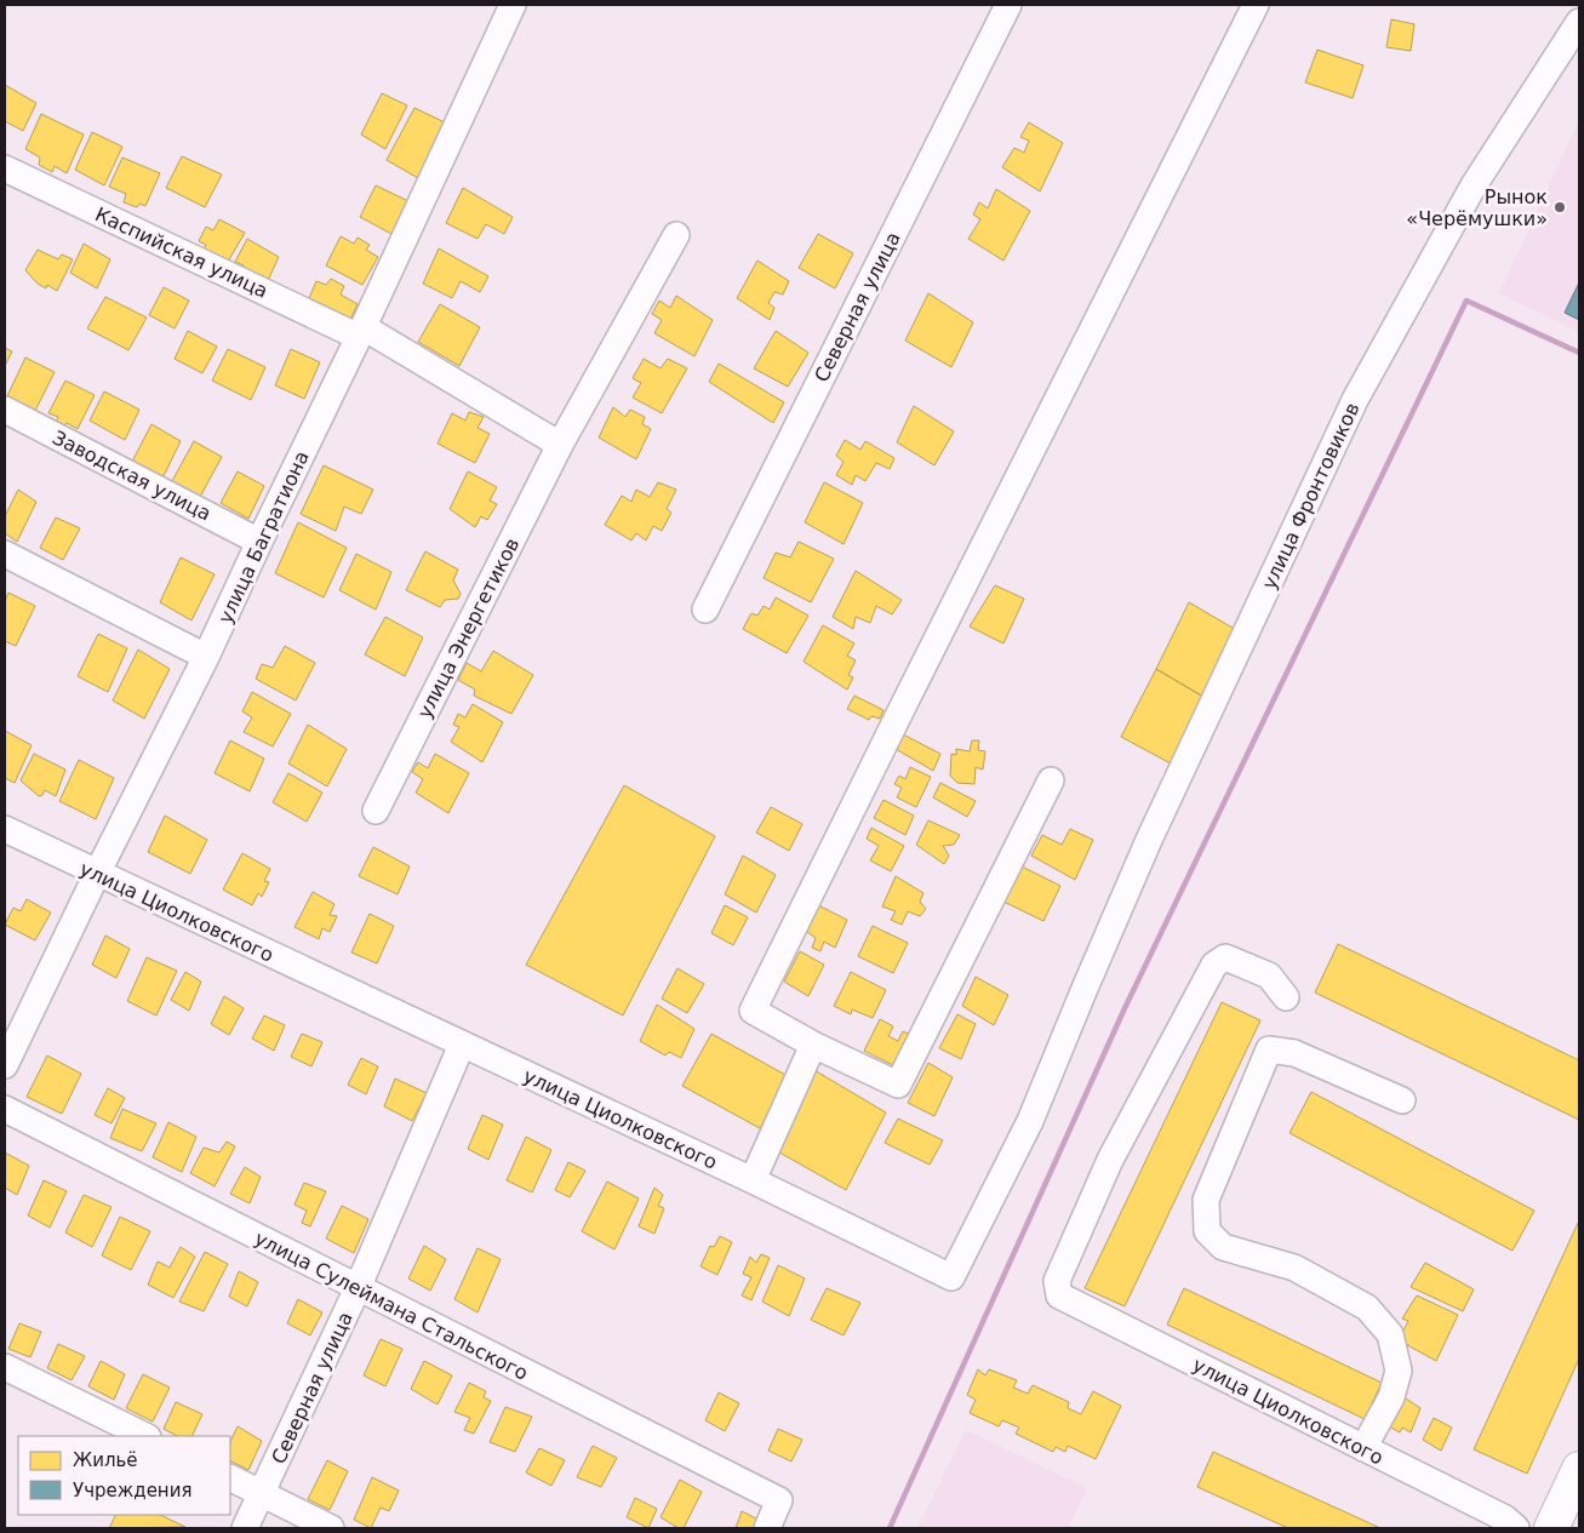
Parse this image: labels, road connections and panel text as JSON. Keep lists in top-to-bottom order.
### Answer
{
  "streets": {
    "street": [
      "Каспийская улица",
      "Северная улица",
      "Заводская улица",
      "улица Фронтовиков",
      "улица Багратиона",
      "улица Энергетиков",
      "улица Циолковского",
      "улица Сулеймана Стальского"
    ]
  },
  "crossings": [
    ["Каспийская улица", "улица Багратиона"],
    ["Северная улица", "улица Циолковского"],
    ["Северная улица", "улица Сулеймана Стальского"],
    ["Заводская улица", "улица Багратиона"],
    ["улица Фронтовиков", "улица Циолковского"],
    ["улица Багратиона", "улица Циолковского"]
  ],
  "places": ["Рынок «Черёмушки»"],
  "legend": ["Жильё", "Учреждения"]
}
